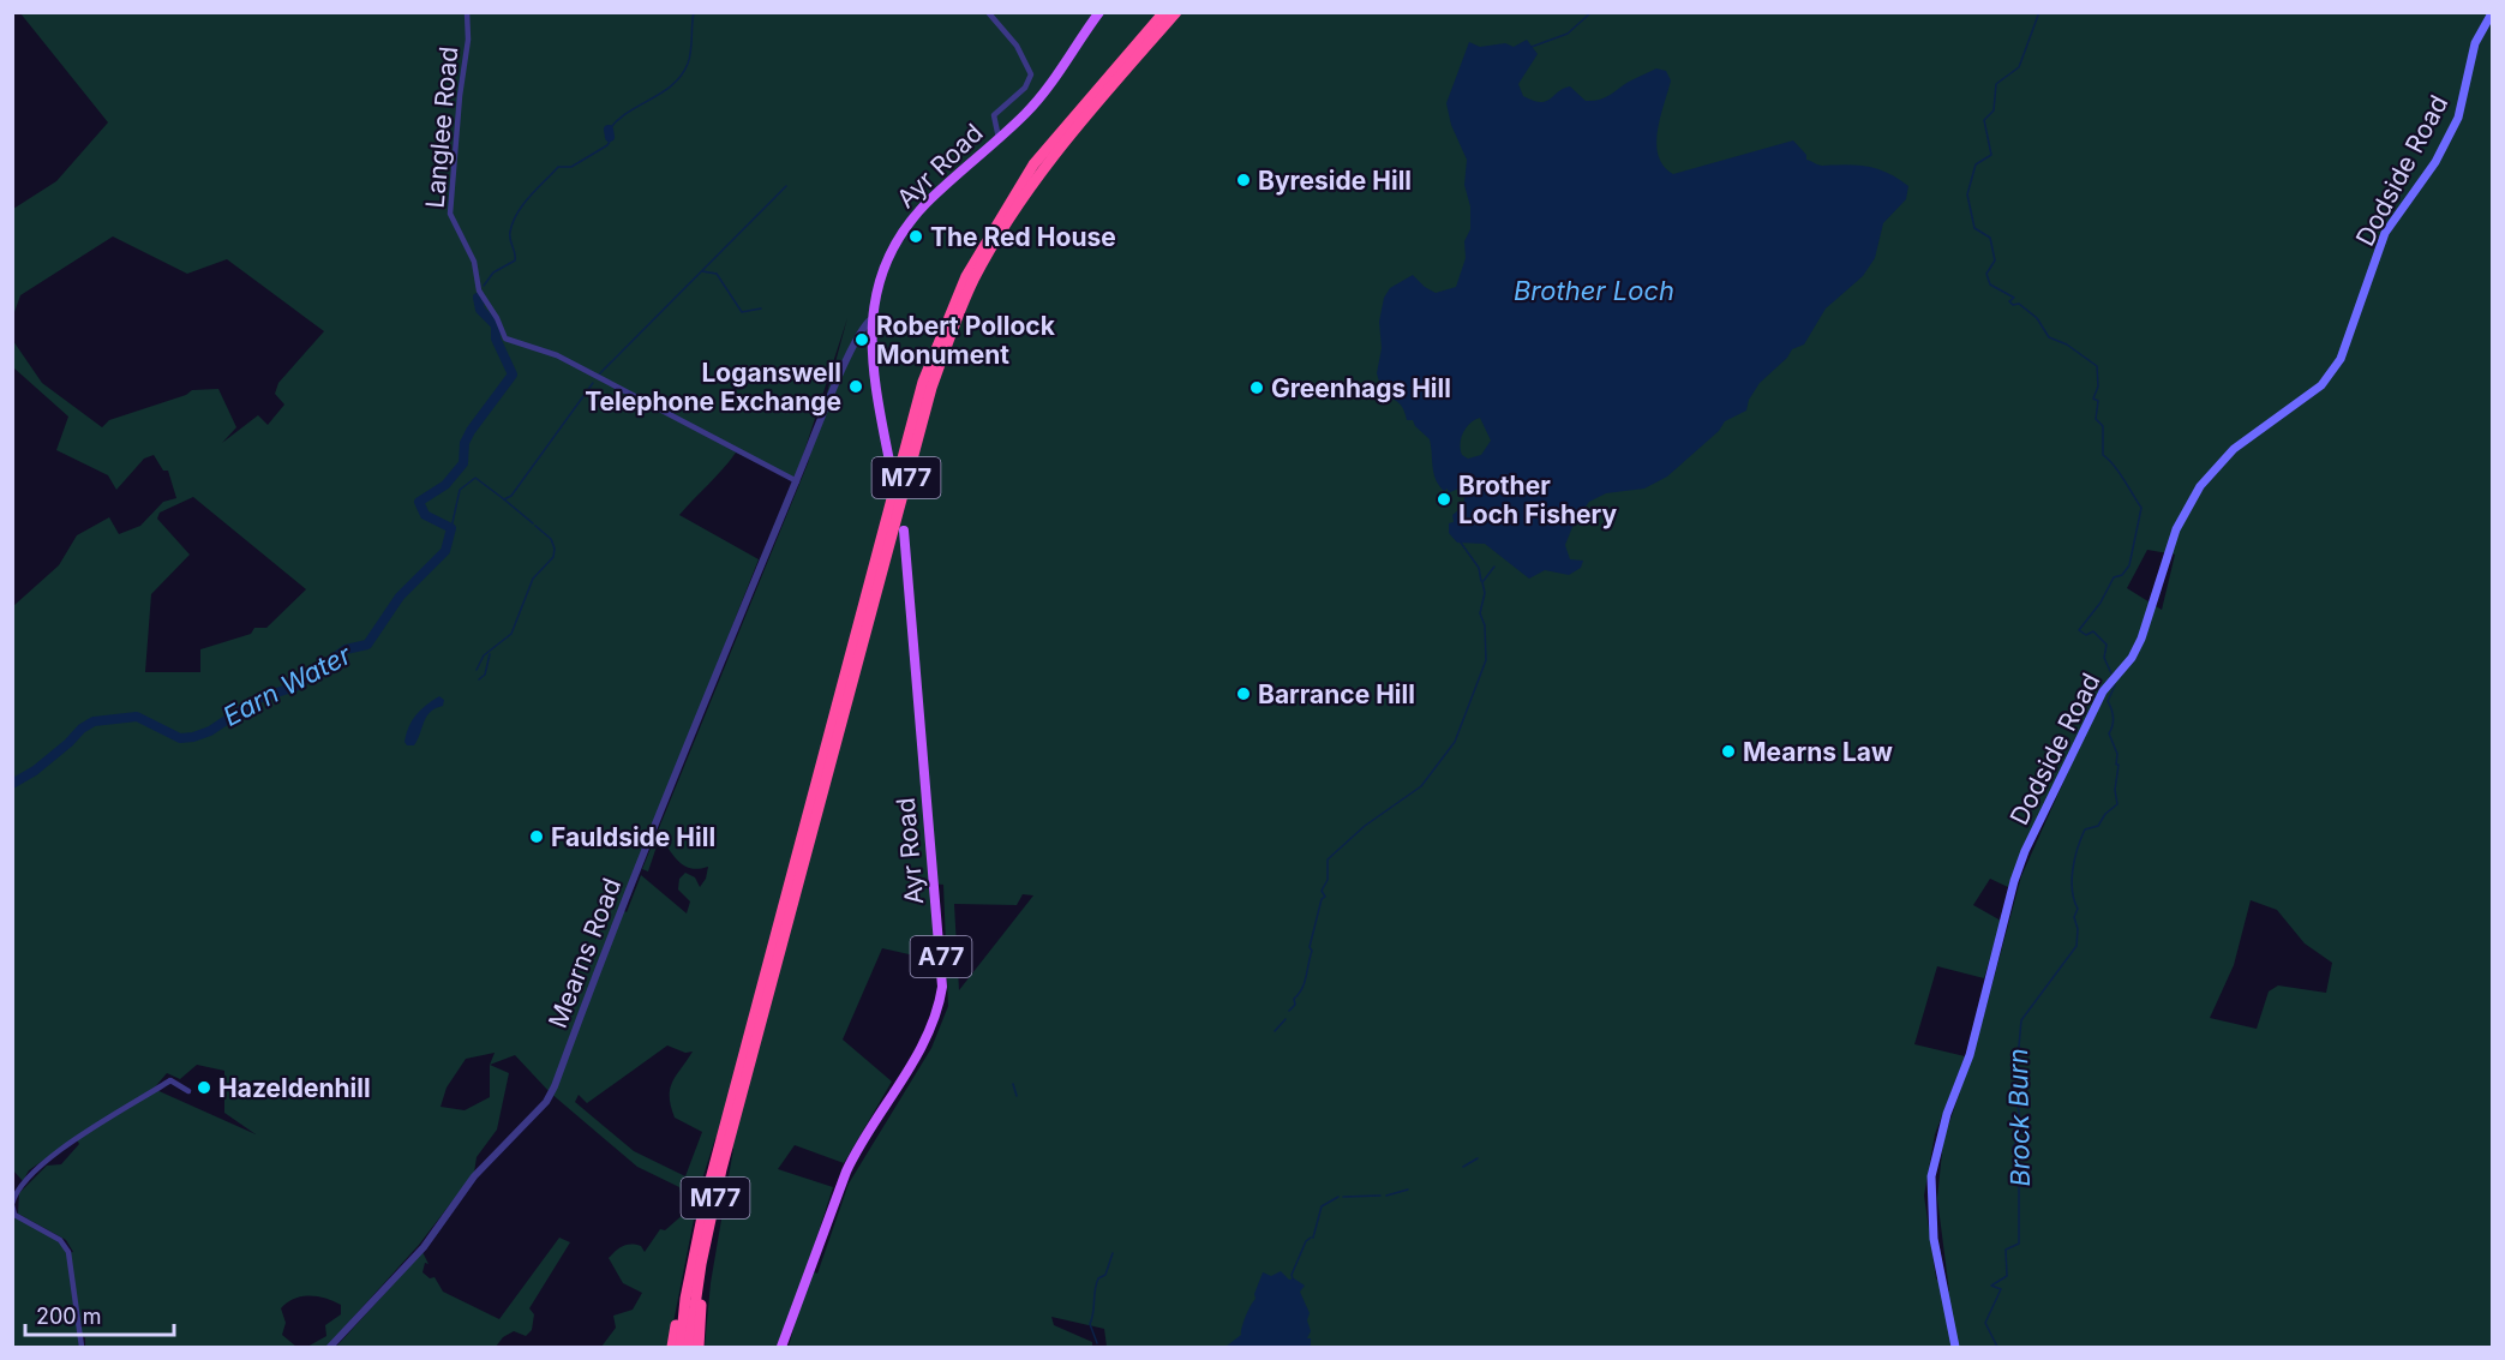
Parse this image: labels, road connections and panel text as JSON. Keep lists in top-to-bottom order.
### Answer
{
  "streets": {
    "highway": ["M77"],
    "main road": ["Ayr Road", "Dodside Road", "A77"],
    "street": ["Langlee Road", "Mearns Road"]
  },
  "crossings": [
    ["Langlee Road", "Mearns Road"],
    ["Ayr Road", "Mearns Road"]
  ],
  "water": ["Brother Loch", "Earn Water", "Brock Burn"],
  "places": [
    "Byreside Hill",
    "The Red House",
    "Robert Pollock Monument",
    "Loganswell Telephone Exchange",
    "Greenhags Hill",
    "Brother Loch Fishery",
    "Barrance Hill",
    "Mearns Law",
    "Fauldside Hill",
    "Hazeldenhill"
  ],
  "scale_bar": "200 m"
}
